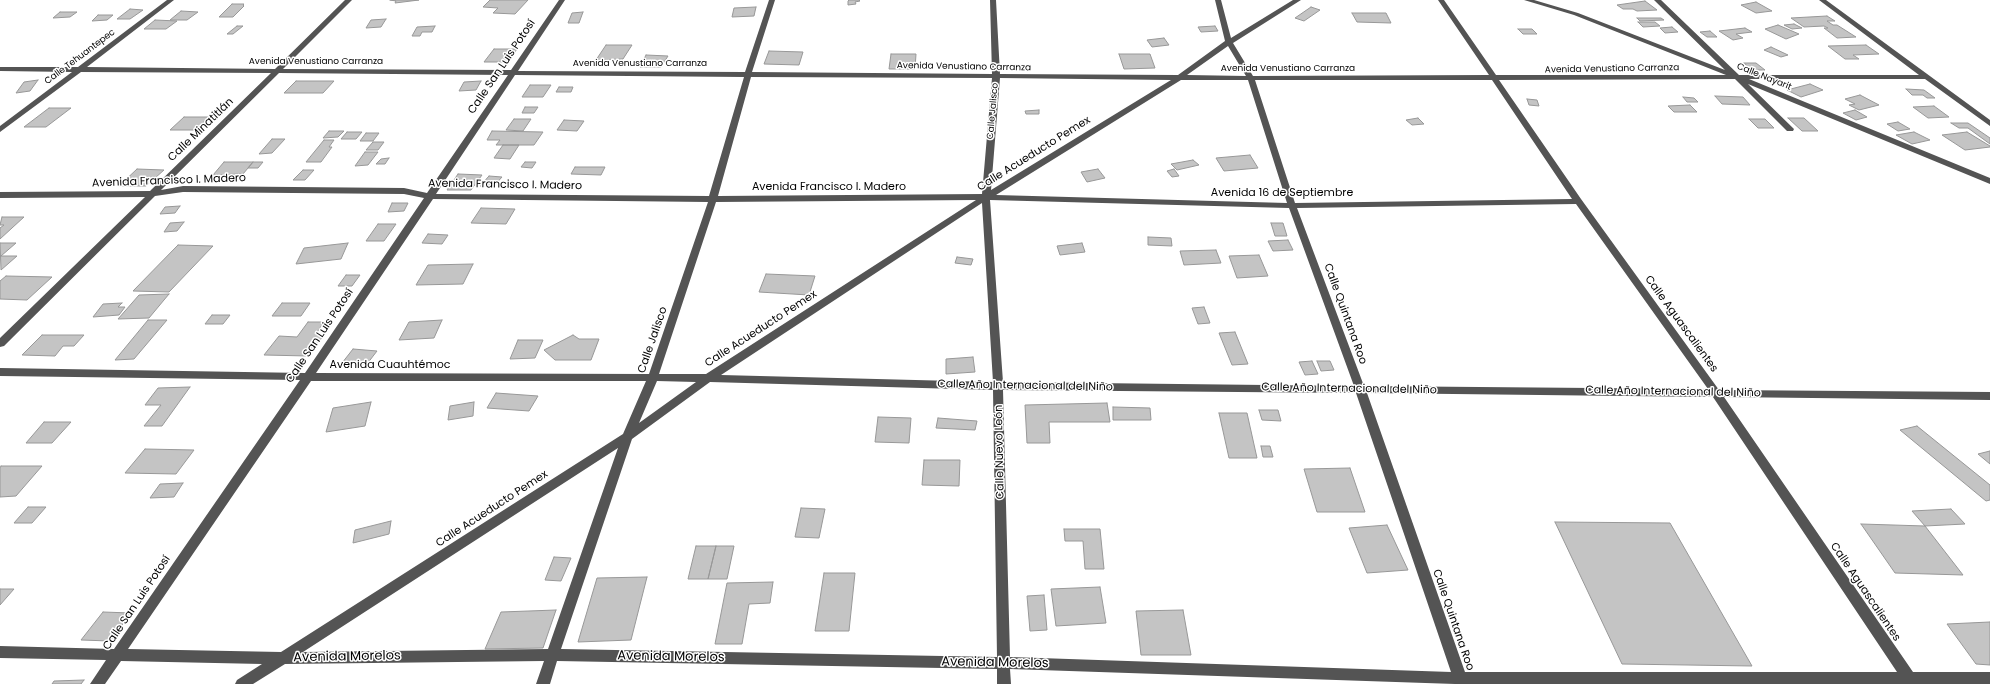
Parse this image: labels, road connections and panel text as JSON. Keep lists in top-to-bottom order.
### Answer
{
  "streets": {
    "street": [
      "Calle Tehuantepec",
      "Avenida Venustiano Carranza",
      "Calle San Luis Potosí",
      "Calle Nayarit",
      "Calle Jalisco",
      "Calle Minatitlán",
      "Calle Acueducto Pemex",
      "Avenida Francisco I. Madero",
      "Avenida 16 de Septiembre",
      "Calle Quintana Roo",
      "Calle Aguascalientes",
      "Avenida Cuauhtémoc",
      "Calle Año Internacional del Niño",
      "Calle Nuevo León",
      "Avenida Morelos"
    ]
  },
  "crossings": [
    ["Calle Tehuantepec", "Avenida Venustiano Carranza"],
    ["Avenida Venustiano Carranza", "Calle San Luis Potosí"],
    ["Avenida Venustiano Carranza", "Calle Nayarit"],
    ["Avenida Venustiano Carranza", "Calle Jalisco"],
    ["Avenida Venustiano Carranza", "Calle Minatitlán"],
    ["Avenida Venustiano Carranza", "Calle Acueducto Pemex"],
    ["Avenida Venustiano Carranza", "Calle Quintana Roo"],
    ["Avenida Venustiano Carranza", "Calle Aguascalientes"],
    ["Calle San Luis Potosí", "Avenida Francisco I. Madero"],
    ["Calle San Luis Potosí", "Avenida Cuauhtémoc"],
    ["Calle San Luis Potosí", "Avenida Morelos"],
    ["Calle Jalisco", "Calle Acueducto Pemex"],
    ["Calle Jalisco", "Avenida Francisco I. Madero"],
    ["Calle Jalisco", "Avenida 16 de Septiembre"],
    ["Calle Jalisco", "Avenida Cuauhtémoc"],
    ["Calle Jalisco", "Calle Nuevo León"],
    ["Calle Jalisco", "Avenida Morelos"],
    ["Calle Minatitlán", "Avenida Francisco I. Madero"],
    ["Calle Acueducto Pemex", "Avenida Francisco I. Madero"],
    ["Calle Acueducto Pemex", "Avenida 16 de Septiembre"],
    ["Calle Acueducto Pemex", "Calle Quintana Roo"],
    ["Calle Acueducto Pemex", "Avenida Cuauhtémoc"],
    ["Calle Acueducto Pemex", "Calle Año Internacional del Niño"],
    ["Calle Acueducto Pemex", "Calle Nuevo León"],
    ["Calle Acueducto Pemex", "Avenida Morelos"],
    ["Avenida Francisco I. Madero", "Avenida 16 de Septiembre"],
    ["Avenida Francisco I. Madero", "Calle Nuevo León"],
    ["Avenida 16 de Septiembre", "Calle Quintana Roo"],
    ["Avenida 16 de Septiembre", "Calle Aguascalientes"],
    ["Avenida 16 de Septiembre", "Calle Nuevo León"],
    ["Calle Quintana Roo", "Calle Año Internacional del Niño"],
    ["Calle Quintana Roo", "Avenida Morelos"],
    ["Calle Aguascalientes", "Calle Año Internacional del Niño"],
    ["Calle Aguascalientes", "Avenida Morelos"],
    ["Avenida Cuauhtémoc", "Calle Año Internacional del Niño"],
    ["Calle Año Internacional del Niño", "Calle Nuevo León"],
    ["Calle Nuevo León", "Avenida Morelos"]
  ]
}
